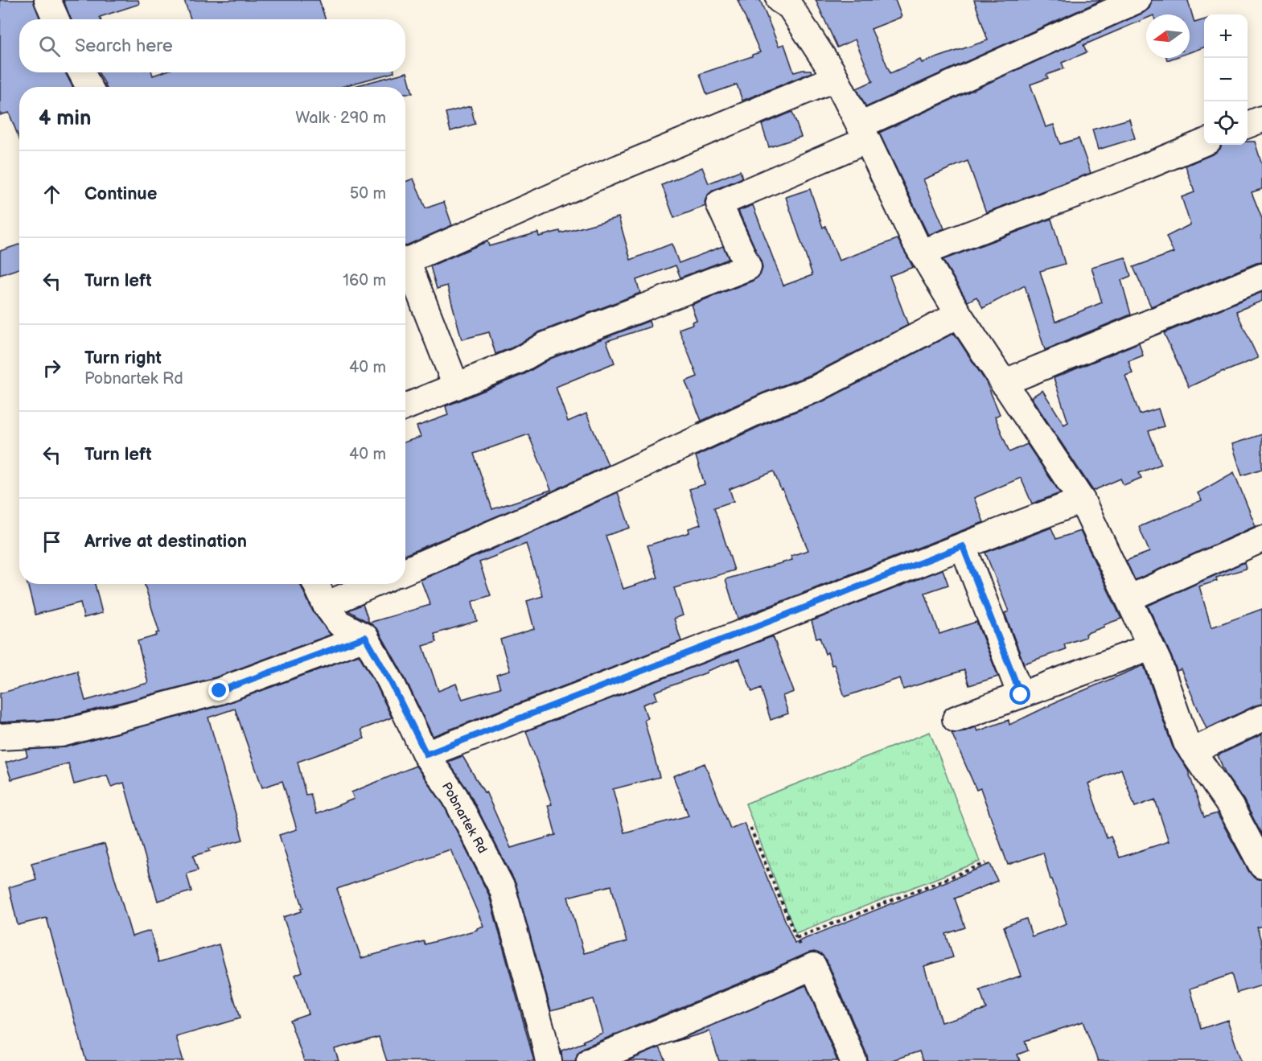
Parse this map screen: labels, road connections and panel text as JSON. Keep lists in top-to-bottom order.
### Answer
{
  "streets": {
    "street": ["Pobnartek Rd"]
  },
  "north": "left",
  "page": {
    "map_buttons": ["+", "−"],
    "search": "Search here",
    "heading": ["4 min", "Walk · 290 m"],
    "list": [
      ["Continue", "50 m"],
      ["Turn left", "160 m"],
      ["Turn right", "Pobnartek Rd", "40 m"],
      ["Turn left", "40 m"],
      "Arrive at destination"
    ]
  }
}
